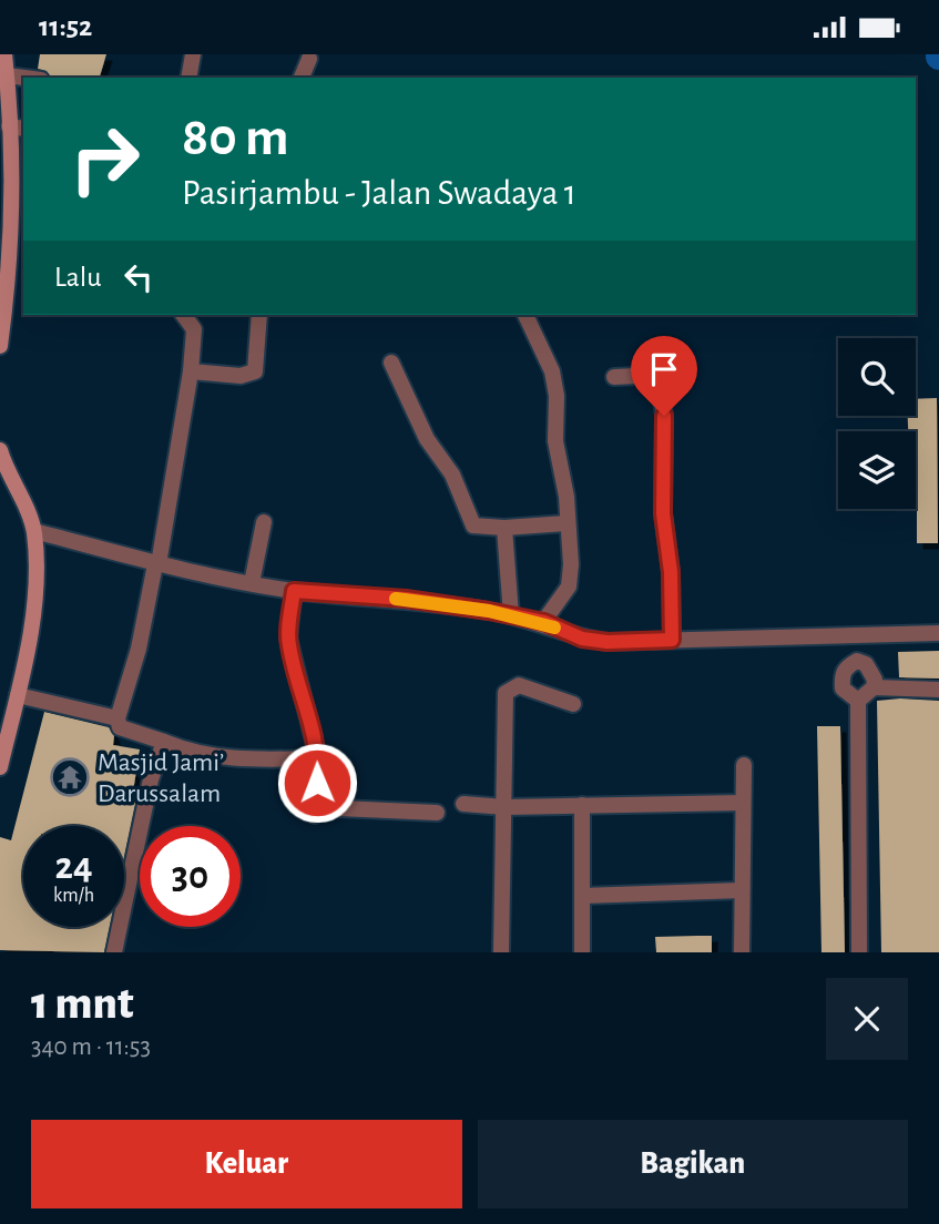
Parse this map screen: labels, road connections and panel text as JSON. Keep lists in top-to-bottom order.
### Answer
{
  "places": {
    "temple": ["Masjid Jami’ Darussalam"]
  },
  "page": {
    "status": "11:52",
    "turn": ["80 m", "Pasirjambu - Jalan Swadaya 1"],
    "then": "Lalu",
    "speed": "24 km/h",
    "limit": "30",
    "heading": ["1 mnt", "340 m · 11:53"],
    "buttons": ["Keluar", "Bagikan"]
  }
}
